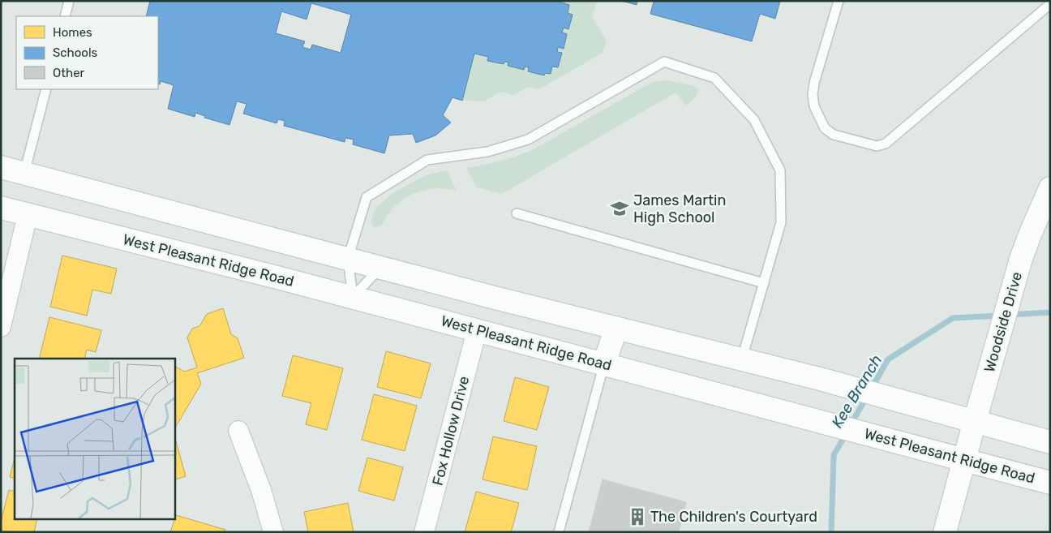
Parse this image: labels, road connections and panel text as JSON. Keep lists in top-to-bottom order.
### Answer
{
  "streets": {
    "main road": ["West Pleasant Ridge Road", "Woodside Drive"],
    "street": ["Fox Hollow Drive"]
  },
  "crossings": [
    ["West Pleasant Ridge Road", "Woodside Drive"],
    ["West Pleasant Ridge Road", "Fox Hollow Drive"]
  ],
  "water": ["Kee Branch"],
  "places": {
    "school or university": ["James Martin High School"],
    "building": ["The Children's Courtyard"]
  },
  "legend": ["Homes", "Schools", "Other"]
}
